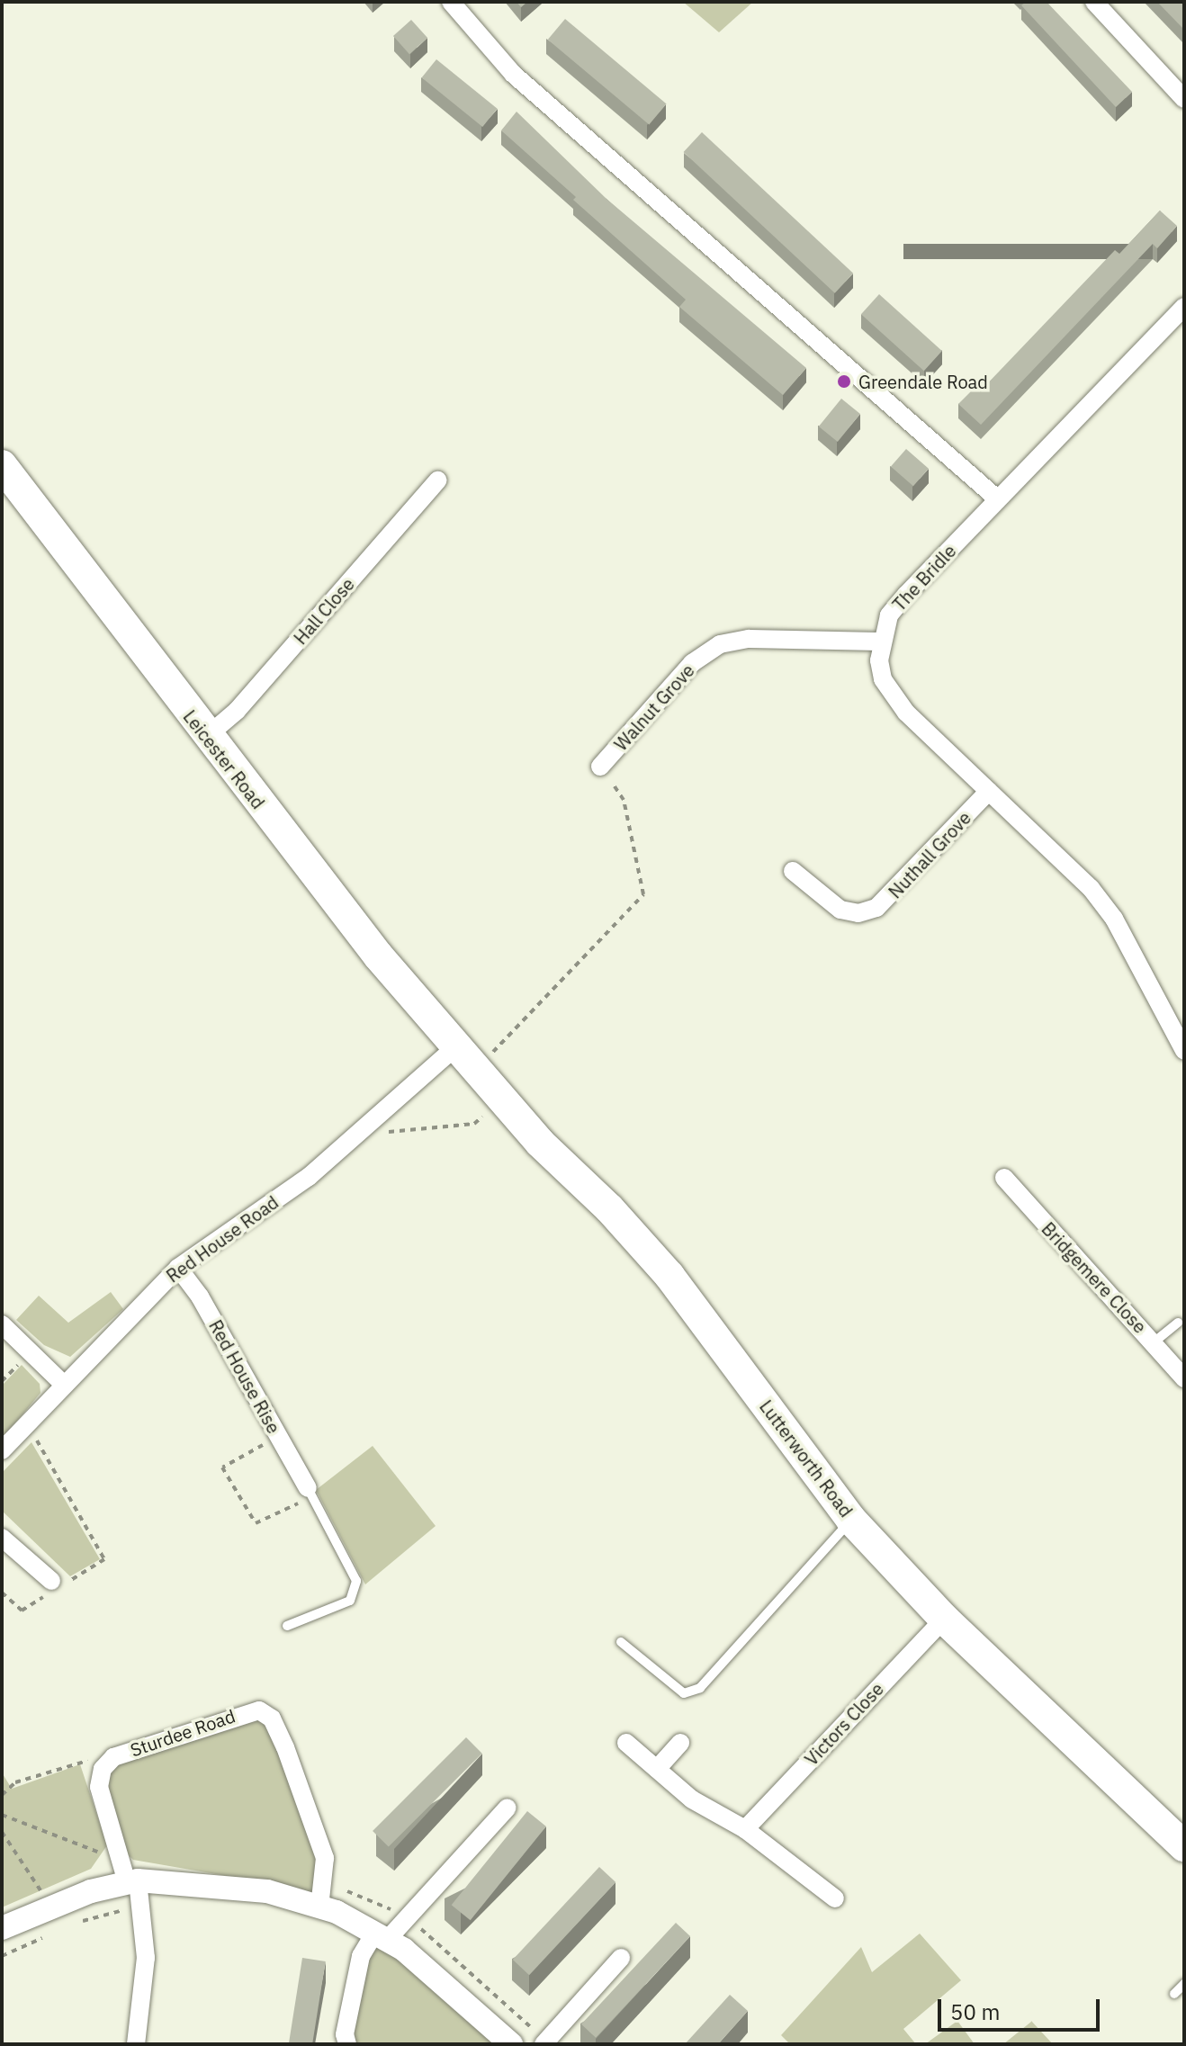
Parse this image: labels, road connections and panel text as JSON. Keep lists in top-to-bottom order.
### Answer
{
  "streets": {
    "main road": ["Leicester Road", "Lutterworth Road"],
    "street": [
      "The Bridle",
      "Hall Close",
      "Walnut Grove",
      "Nuthall Grove",
      "Red House Road",
      "Bridgemere Close",
      "Red House Rise",
      "Victors Close",
      "Sturdee Road"
    ]
  },
  "crossings": [
    ["The Bridle", "Walnut Grove"],
    ["The Bridle", "Nuthall Grove"],
    ["Hall Close", "Leicester Road"],
    ["Leicester Road", "Red House Road"],
    ["Leicester Road", "Lutterworth Road"],
    ["Red House Road", "Red House Rise"],
    ["Red House Road", "Lutterworth Road"],
    ["Lutterworth Road", "Victors Close"]
  ],
  "places": ["Greendale Road"],
  "scale_bar": "50 m"
}
